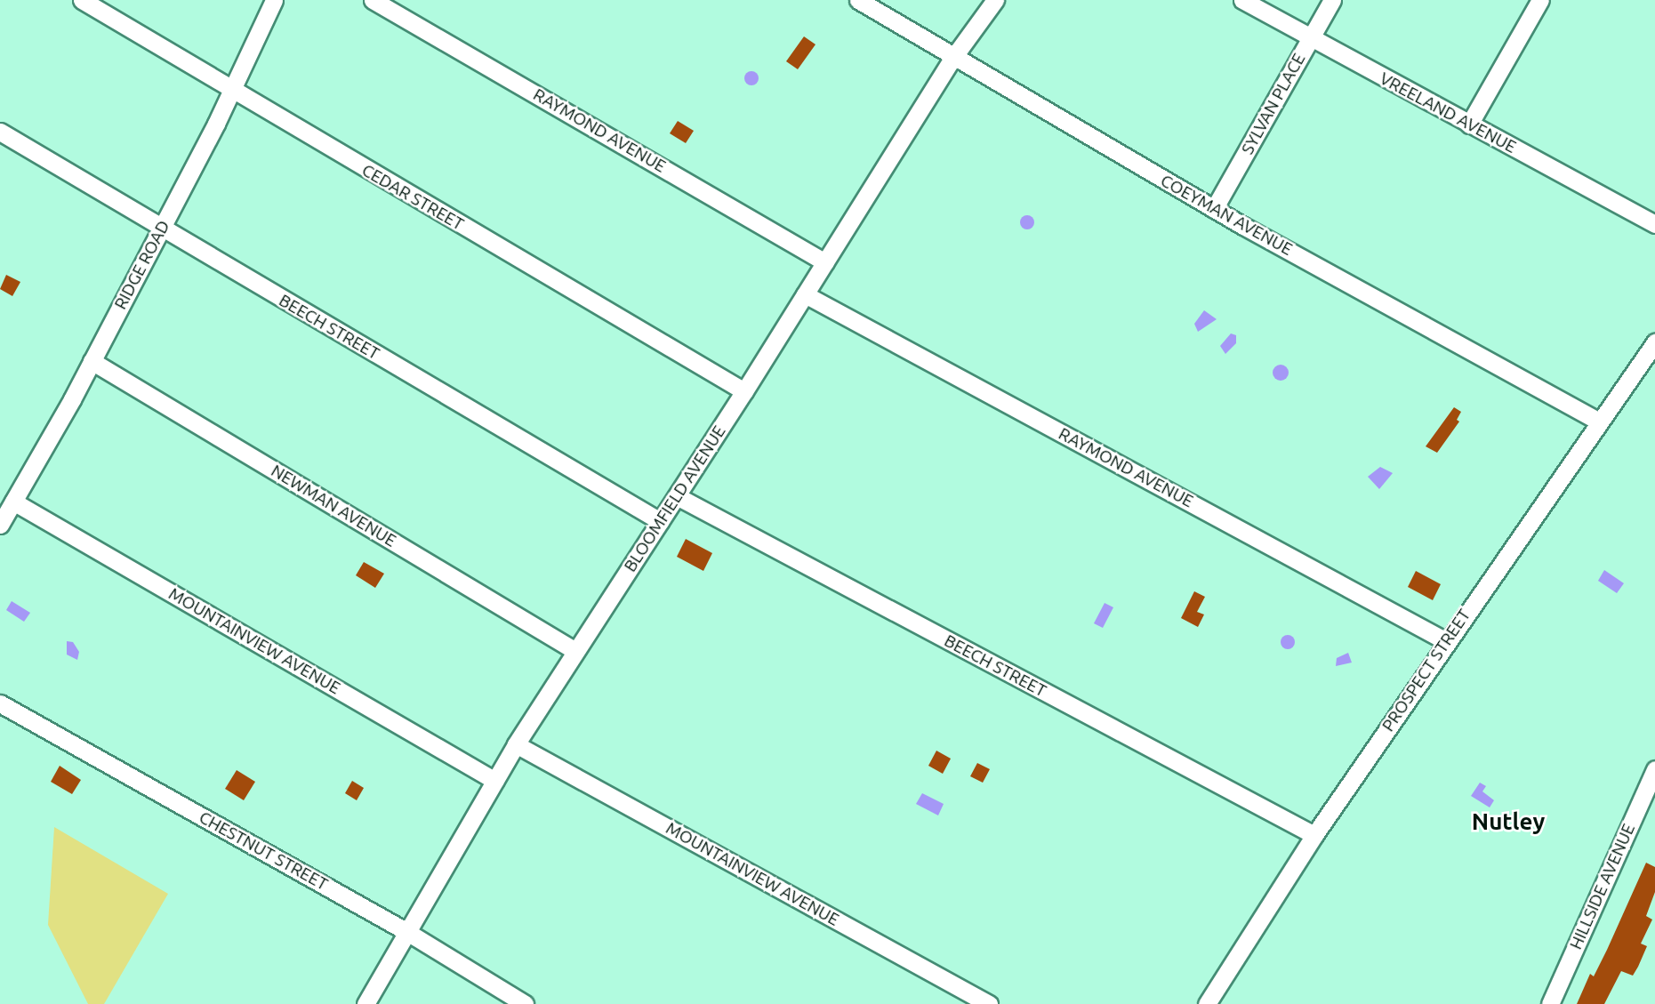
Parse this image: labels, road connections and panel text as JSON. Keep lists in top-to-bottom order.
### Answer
{
  "streets": {
    "street": [
      "SYLVAN PLACE",
      "VREELAND AVENUE",
      "RAYMOND AVENUE",
      "CEDAR STREET",
      "COEYMAN AVENUE",
      "RIDGE ROAD",
      "BEECH STREET",
      "BLOOMFIELD AVENUE",
      "NEWMAN AVENUE",
      "MOUNTAINVIEW AVENUE",
      "PROSPECT STREET",
      "CHESTNUT STREET",
      "HILLSIDE AVENUE"
    ]
  },
  "crossings": [
    ["SYLVAN PLACE", "VREELAND AVENUE"],
    ["SYLVAN PLACE", "COEYMAN AVENUE"],
    ["RAYMOND AVENUE", "BLOOMFIELD AVENUE"],
    ["RAYMOND AVENUE", "PROSPECT STREET"],
    ["CEDAR STREET", "RIDGE ROAD"],
    ["CEDAR STREET", "BLOOMFIELD AVENUE"],
    ["COEYMAN AVENUE", "BLOOMFIELD AVENUE"],
    ["COEYMAN AVENUE", "PROSPECT STREET"],
    ["RIDGE ROAD", "BEECH STREET"],
    ["RIDGE ROAD", "NEWMAN AVENUE"],
    ["RIDGE ROAD", "MOUNTAINVIEW AVENUE"],
    ["BEECH STREET", "BLOOMFIELD AVENUE"],
    ["BEECH STREET", "PROSPECT STREET"],
    ["BLOOMFIELD AVENUE", "NEWMAN AVENUE"],
    ["BLOOMFIELD AVENUE", "MOUNTAINVIEW AVENUE"],
    ["BLOOMFIELD AVENUE", "CHESTNUT STREET"]
  ],
  "districts": ["Nutley"]
}
